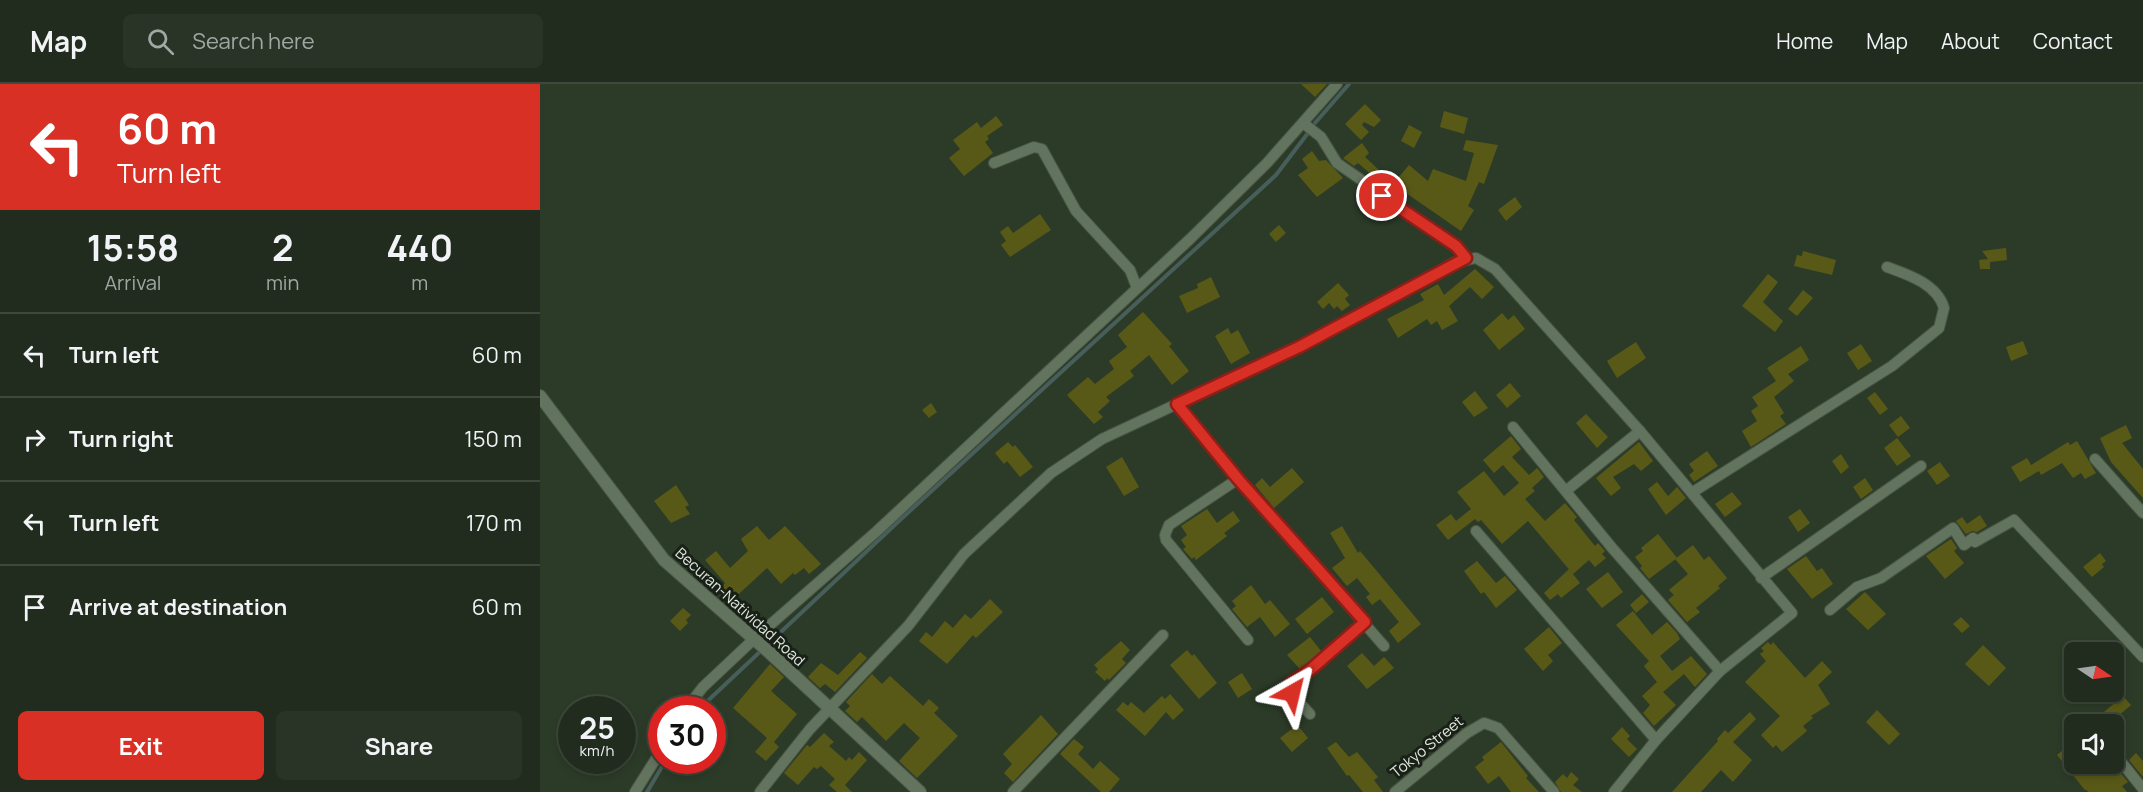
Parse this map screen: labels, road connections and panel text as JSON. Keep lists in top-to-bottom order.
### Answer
{
  "streets": {
    "street": ["Becuran-Natividad Road", "Tokyo Street"]
  },
  "north": "right",
  "page": {
    "header": "Map",
    "search": "Search here",
    "nav": [
      "Home",
      "Map",
      "About",
      "Contact"
    ],
    "turn": ["60 m", "Turn left"],
    "eta": [
      "15:58",
      "Arrival",
      "2",
      "min",
      "440",
      "m"
    ],
    "list": [
      {
        "name": "Turn left",
        "value": "60 m"
      },
      {
        "name": "Turn right",
        "value": "150 m"
      },
      {
        "name": "Turn left",
        "value": "170 m"
      },
      {
        "name": "Arrive at destination",
        "value": "60 m"
      }
    ],
    "speed": "25 km/h",
    "limit": "30",
    "buttons": ["Exit", "Share"]
  }
}
